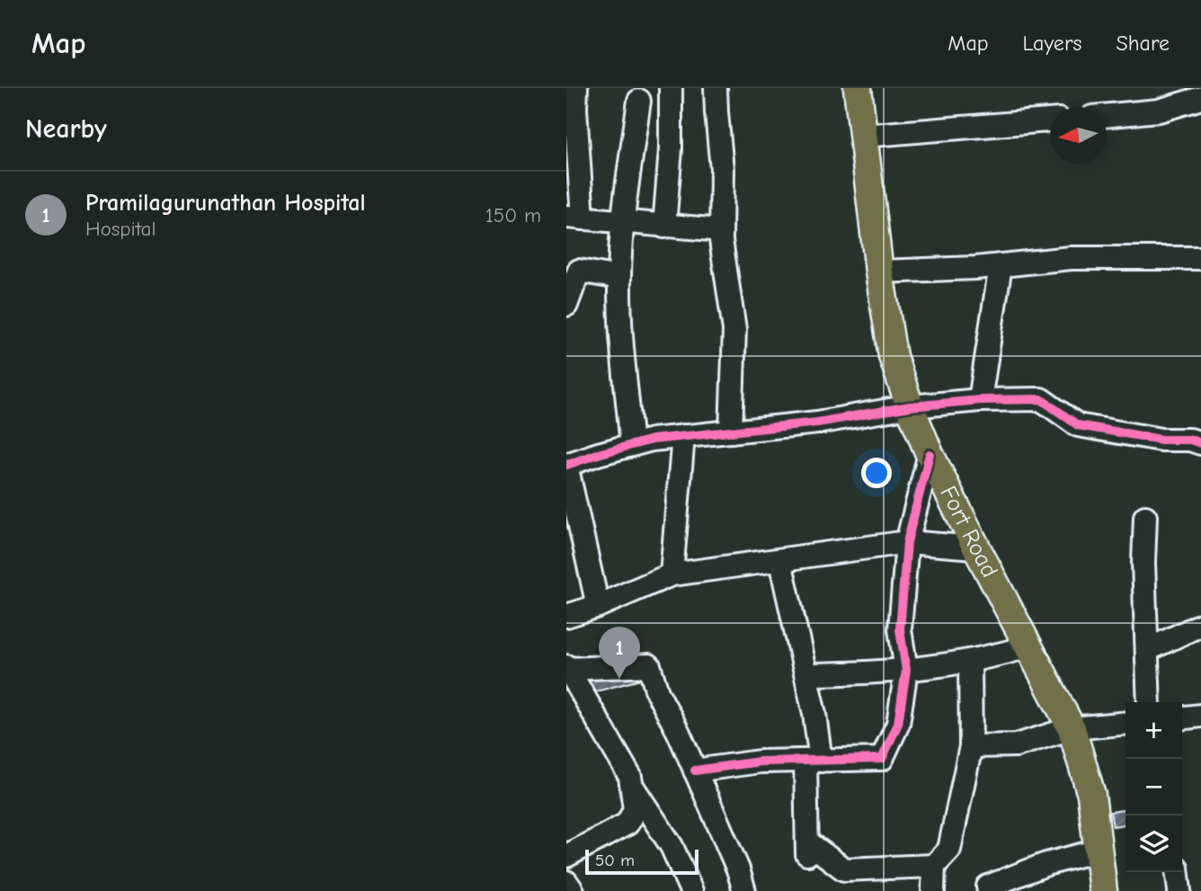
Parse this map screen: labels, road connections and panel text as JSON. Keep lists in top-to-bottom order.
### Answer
{
  "streets": {
    "main road": ["Fort Road"]
  },
  "scale_bar": "50 m",
  "north": "left",
  "page": {
    "header": "Map",
    "nav": ["Map", "Layers", "Share"],
    "heading": "Nearby",
    "list": [
      {
        "mark": "1",
        "name": "Pramilagurunathan Hospital",
        "note": "Hospital",
        "value": "150 m"
      }
    ],
    "pins": "1",
    "map_buttons": ["+", "−"],
    "scale": "50 m"
  }
}
